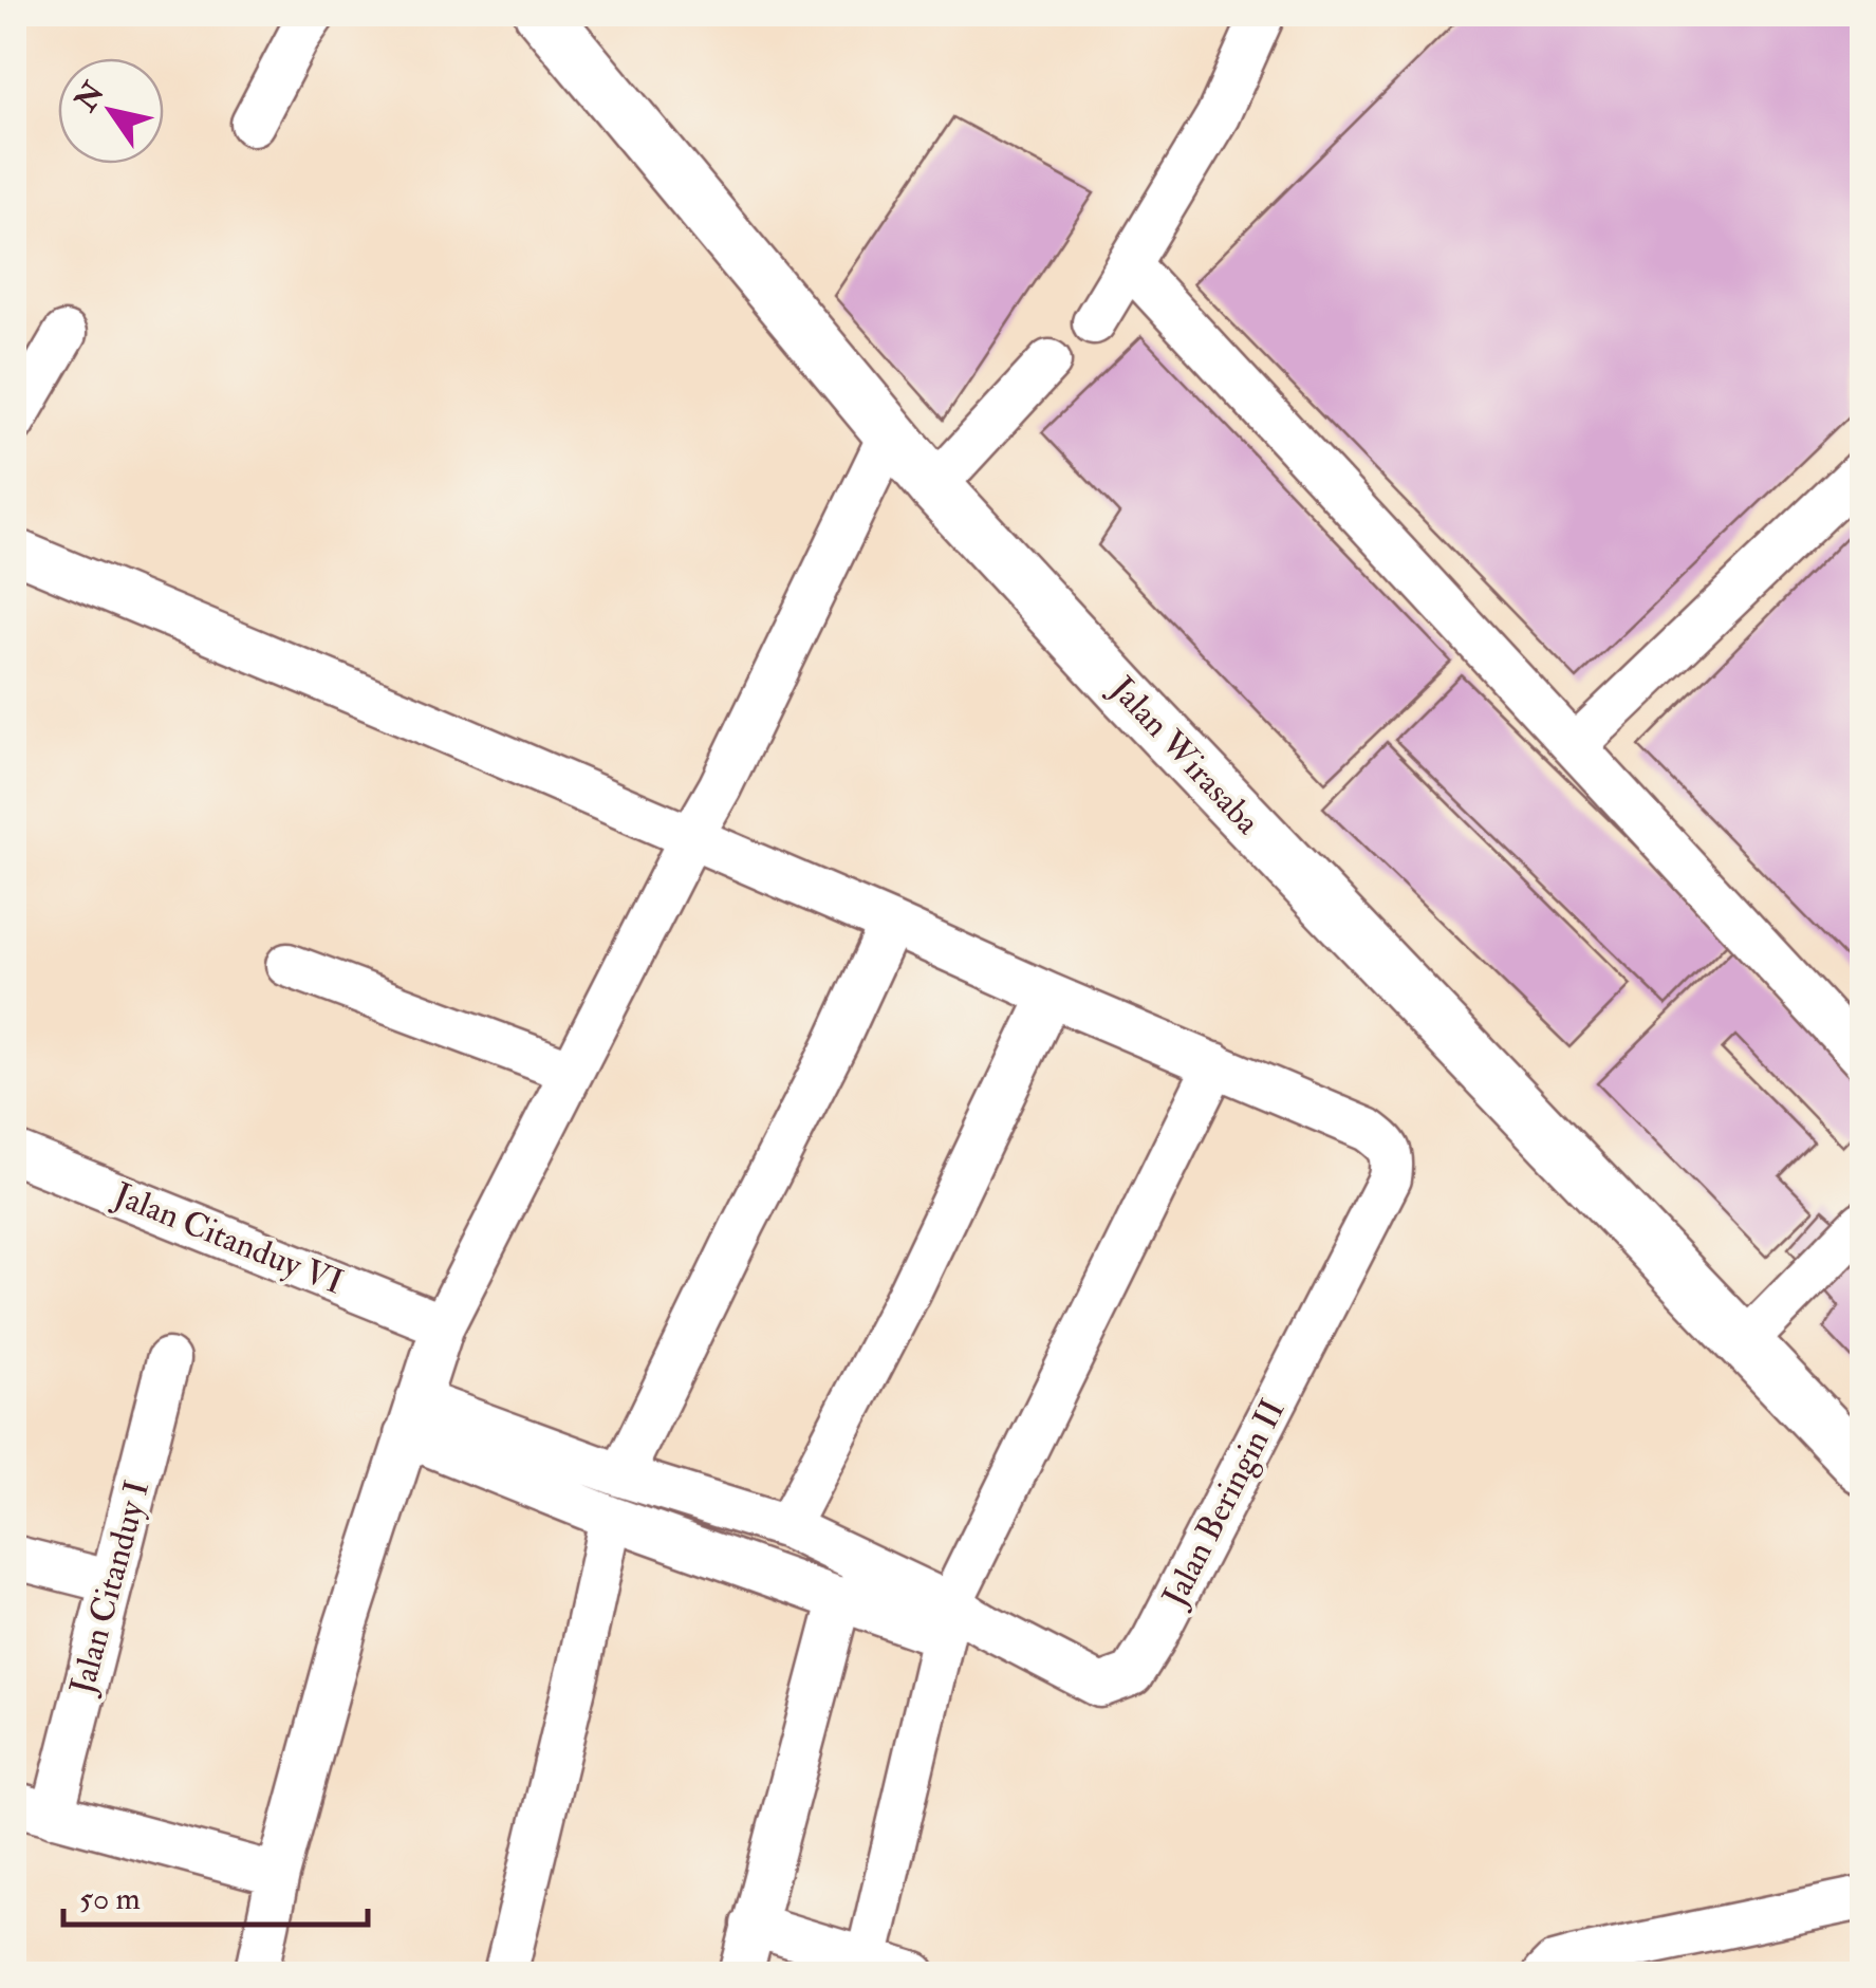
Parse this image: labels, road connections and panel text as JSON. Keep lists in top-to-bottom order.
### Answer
{
  "streets": {
    "main road": ["Jalan Wirasaba"],
    "street": ["Jalan Citanduy VI", "Jalan Beringin II", "Jalan Citanduy I"]
  },
  "scale_bar": "50 m",
  "north": "top left"
}
